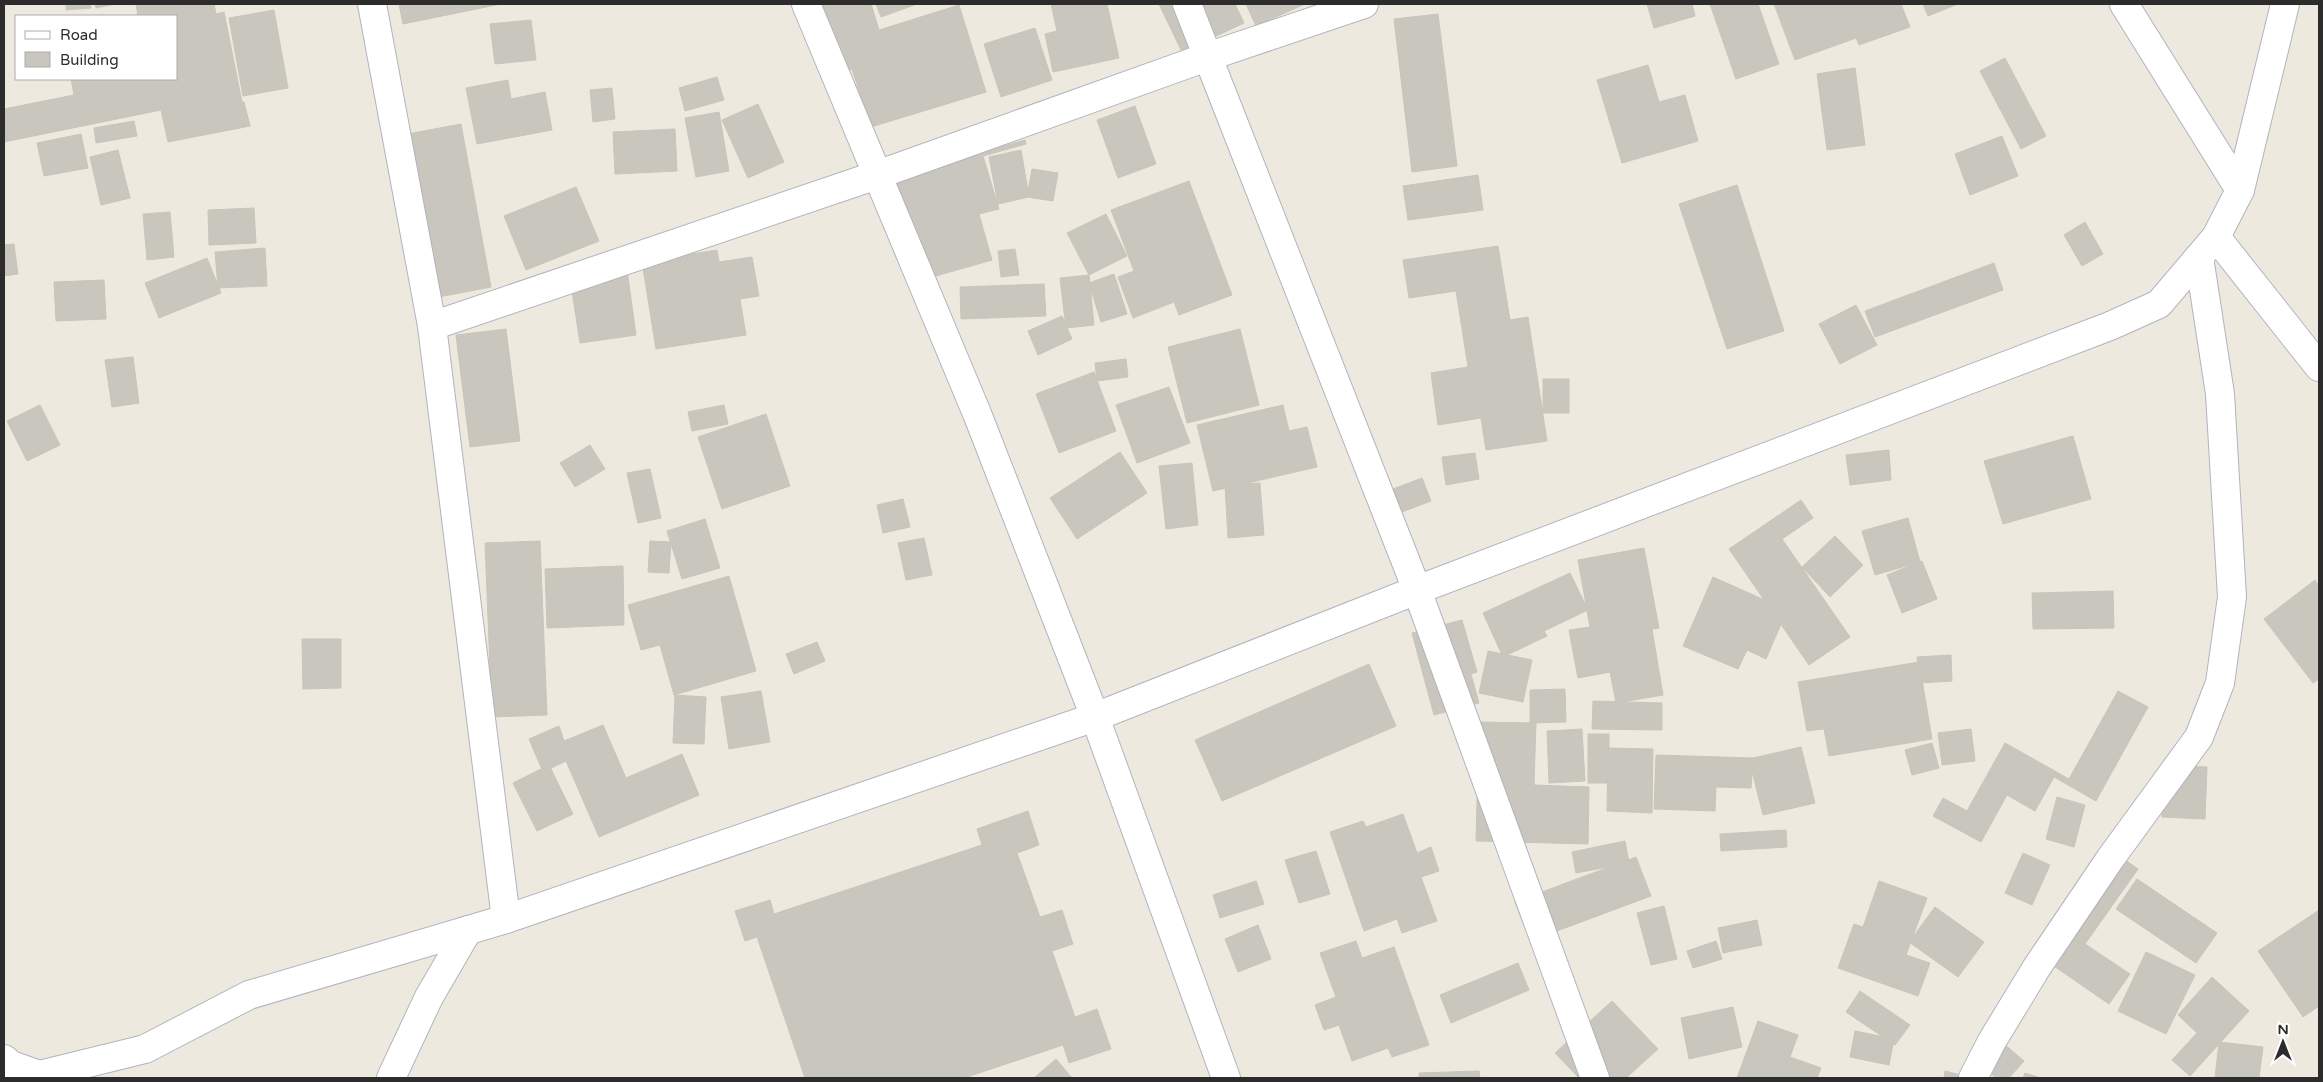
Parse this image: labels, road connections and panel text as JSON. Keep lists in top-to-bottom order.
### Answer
{
  "legend": ["Road", "Building"],
  "north": "top"
}
